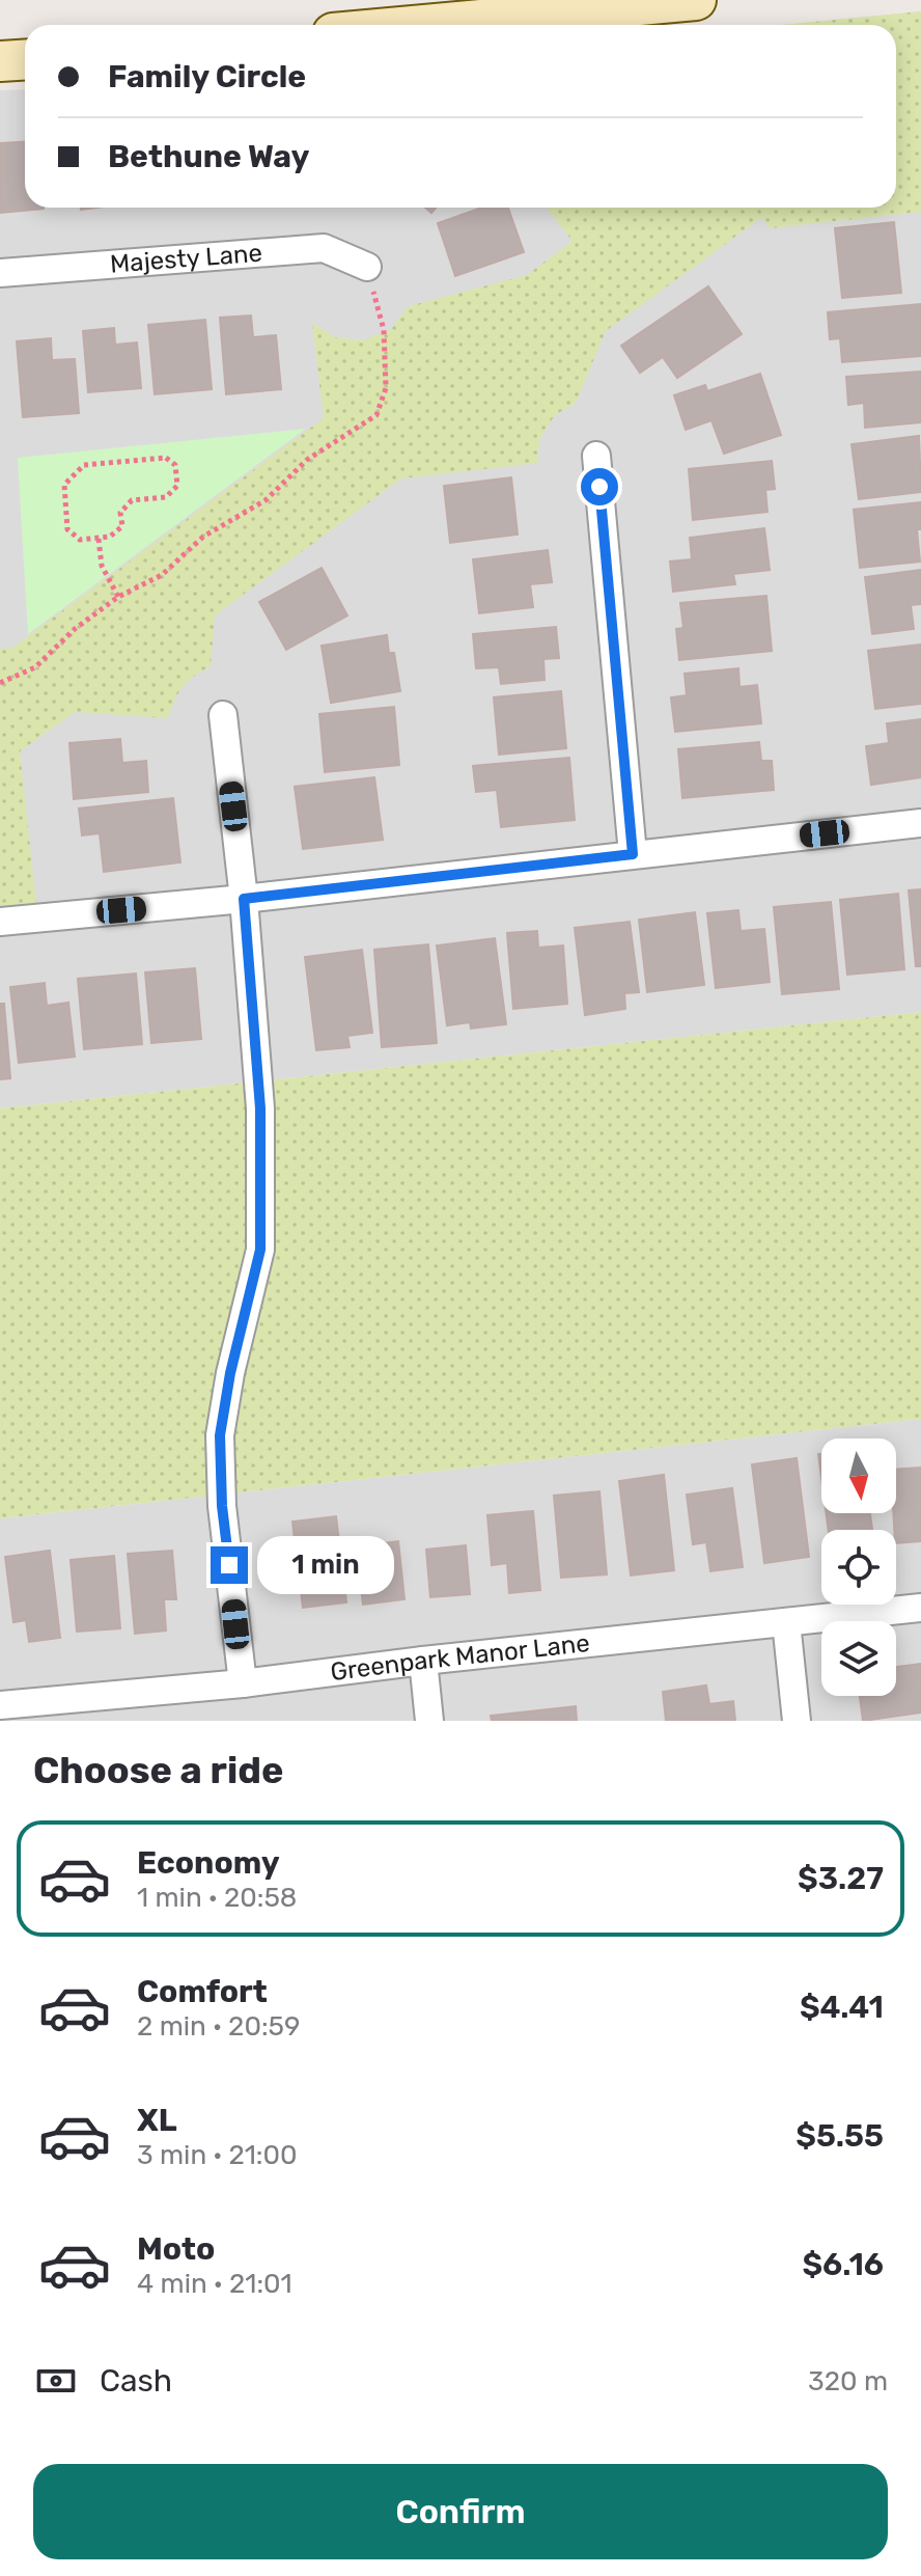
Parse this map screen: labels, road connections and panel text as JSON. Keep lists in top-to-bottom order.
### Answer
{
  "streets": {
    "street": ["Majesty Lane", "Greenpark Manor Lane"]
  },
  "north": "bottom",
  "page": {
    "banner": ["Family Circle", "Bethune Way"],
    "bubble": "1 min",
    "heading": "Choose a ride",
    "list": [
      {
        "name": "Economy",
        "note": "1 min · 20:58",
        "value": "$3.27"
      },
      {
        "name": "Comfort",
        "note": "2 min · 20:59",
        "value": "$4.41"
      },
      {
        "name": "XL",
        "note": "3 min · 21:00",
        "value": "$5.55"
      },
      {
        "name": "Moto",
        "note": "4 min · 21:01",
        "value": "$6.16"
      }
    ],
    "pay": ["Cash", "320 m"],
    "buttons": "Confirm"
  }
}
